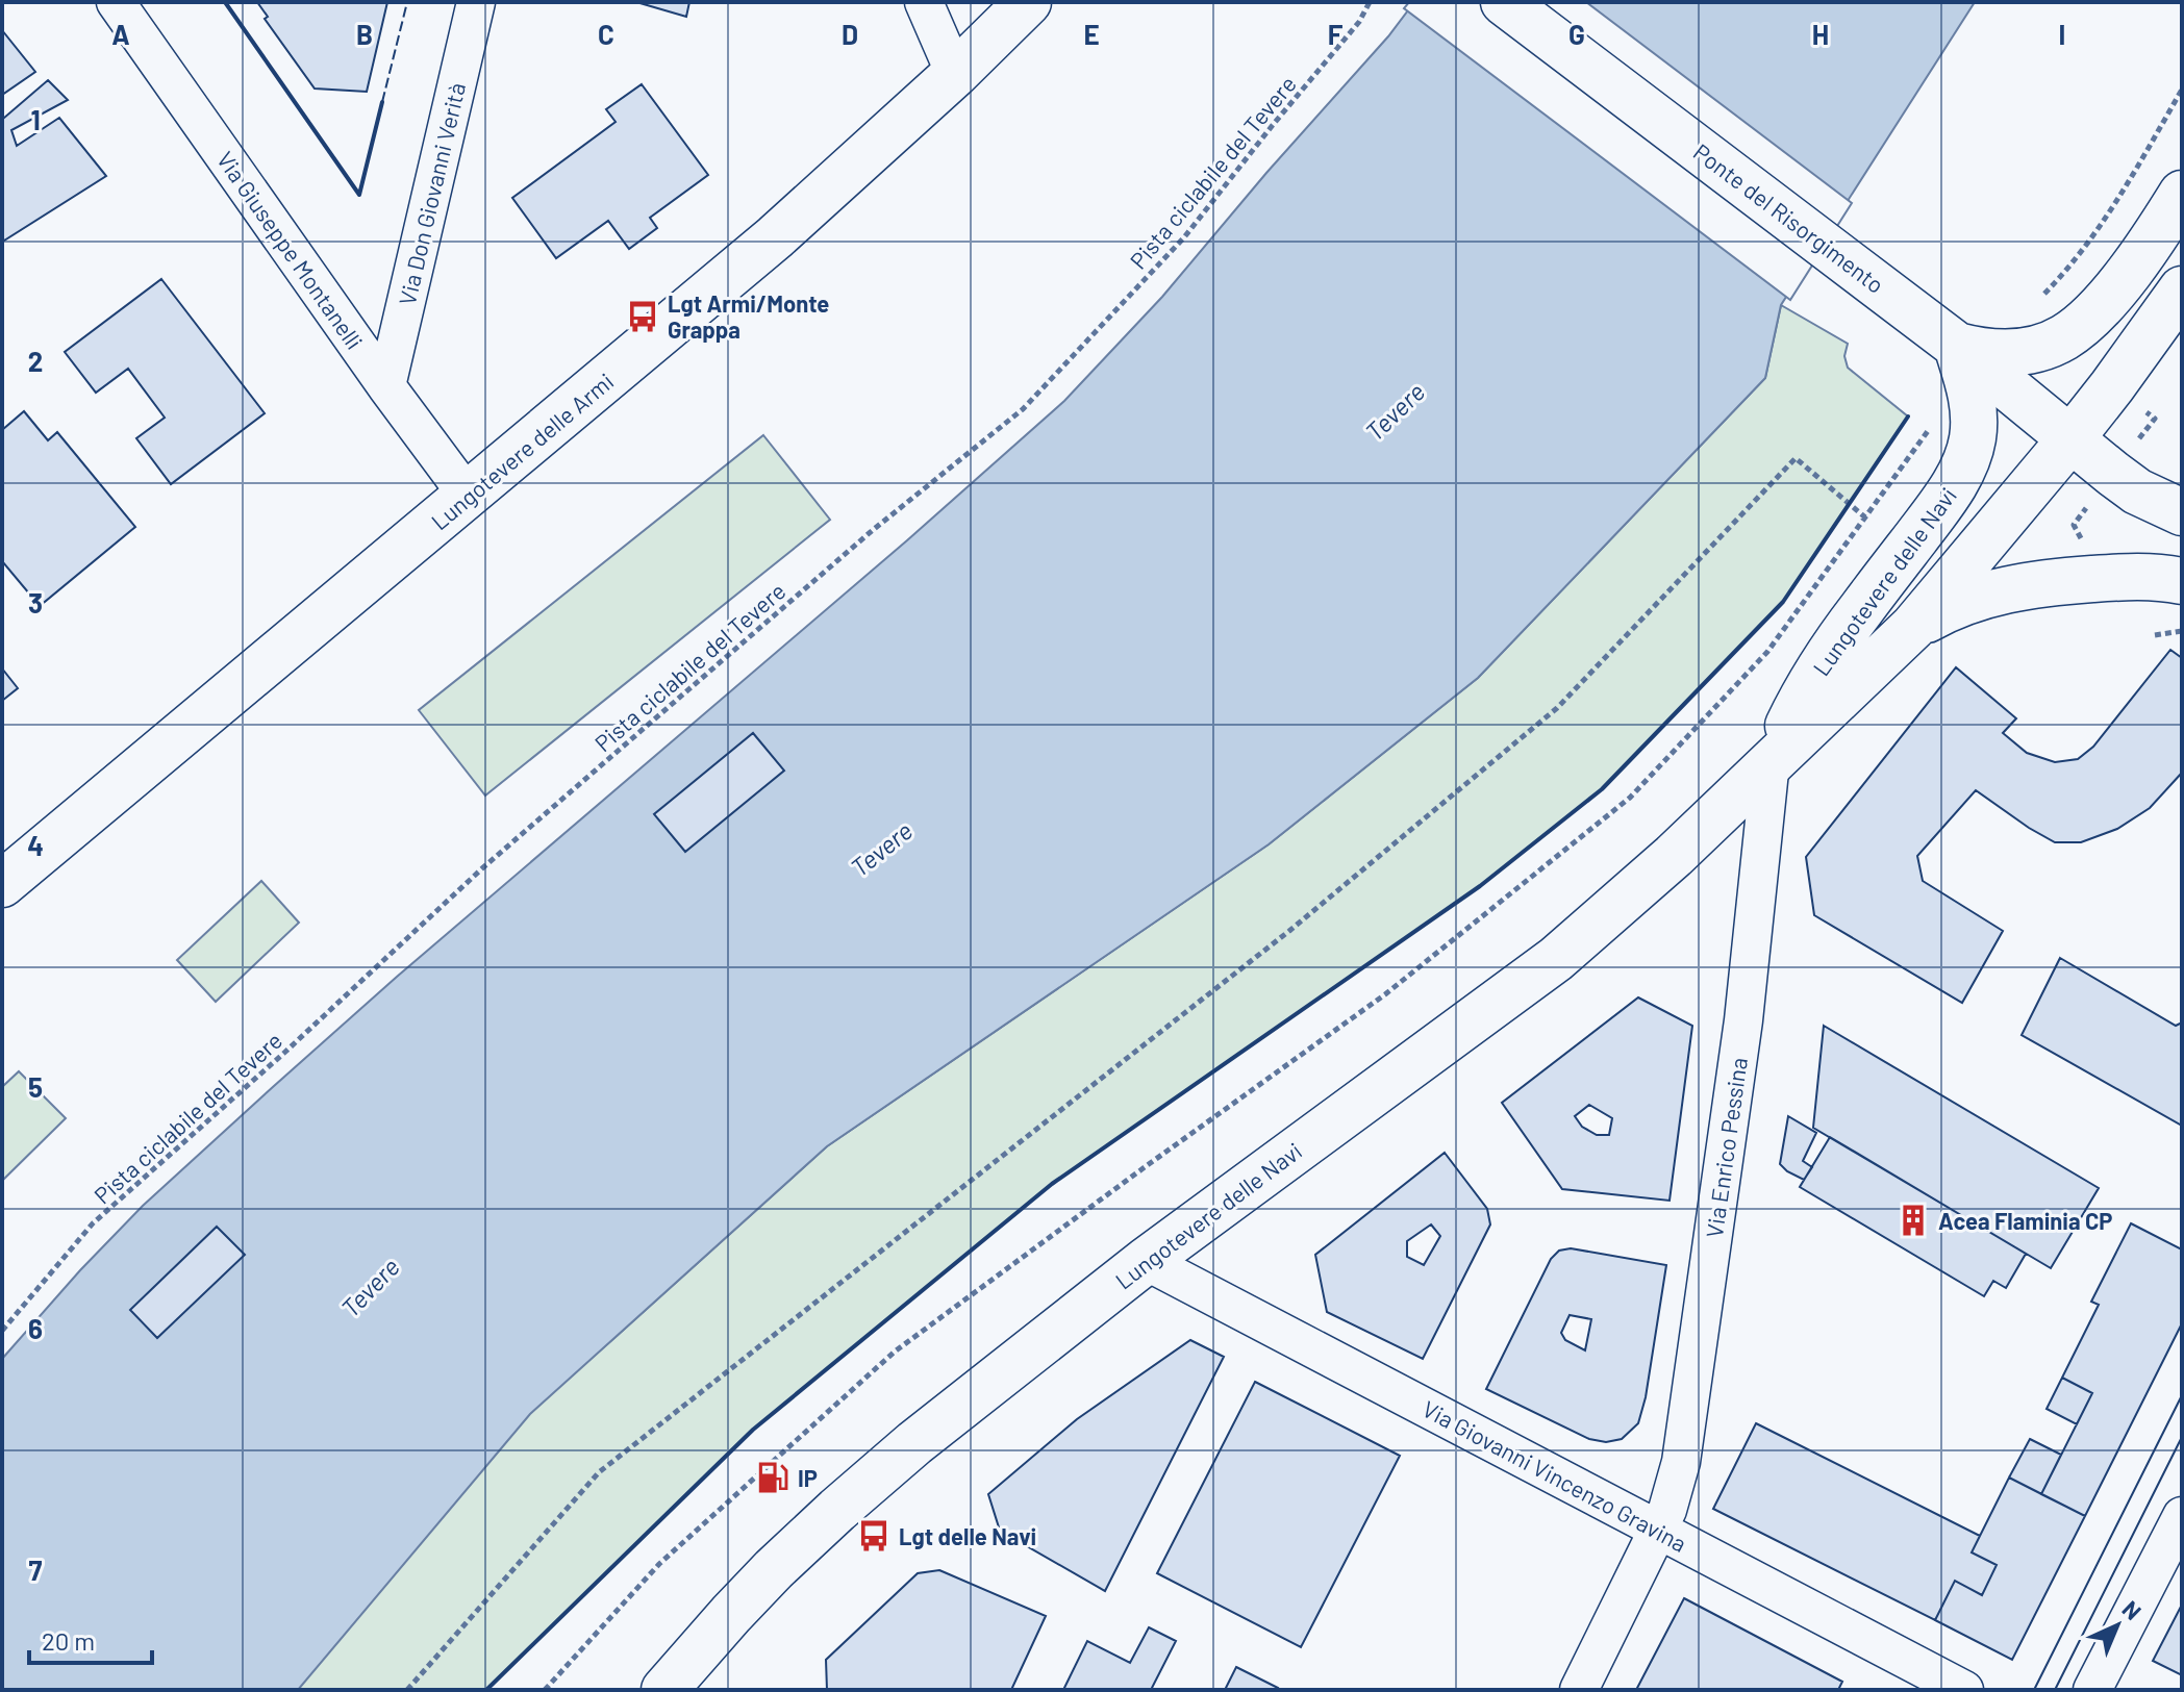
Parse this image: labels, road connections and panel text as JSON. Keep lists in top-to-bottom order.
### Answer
{
  "streets": {
    "main road": ["Ponte del Risorgimento", "Lungotevere delle Armi", "Lungotevere delle Navi"],
    "street": [
      "Via Don Giovanni Verità",
      "Via Giuseppe Montanelli",
      "Via Enrico Pessina",
      "Via Giovanni Vincenzo Gravina"
    ],
    "path": ["Pista ciclabile del Tevere"]
  },
  "crossings": [
    ["Via Don Giovanni Verità", "Via Giuseppe Montanelli"],
    ["Ponte del Risorgimento", "Lungotevere delle Navi"],
    ["Via Giuseppe Montanelli", "Lungotevere delle Armi"],
    ["Lungotevere delle Navi", "Via Enrico Pessina"],
    ["Lungotevere delle Navi", "Via Giovanni Vincenzo Gravina"],
    ["Via Enrico Pessina", "Via Giovanni Vincenzo Gravina"]
  ],
  "water": ["Tevere"],
  "places": {
    "bus stop": ["Lgt Armi/Monte Grappa", "Lgt delle Navi"],
    "building": ["Acea Flaminia CP"],
    "fuel station": ["IP"]
  },
  "scale_bar": "20 m",
  "north": "top right",
  "grid": {
    "columns": [
      "A",
      "B",
      "C",
      "D",
      "E",
      "F",
      "G",
      "H",
      "I"
    ],
    "rows": [
      "1",
      "2",
      "3",
      "4",
      "5",
      "6",
      "7"
    ]
  }
}
